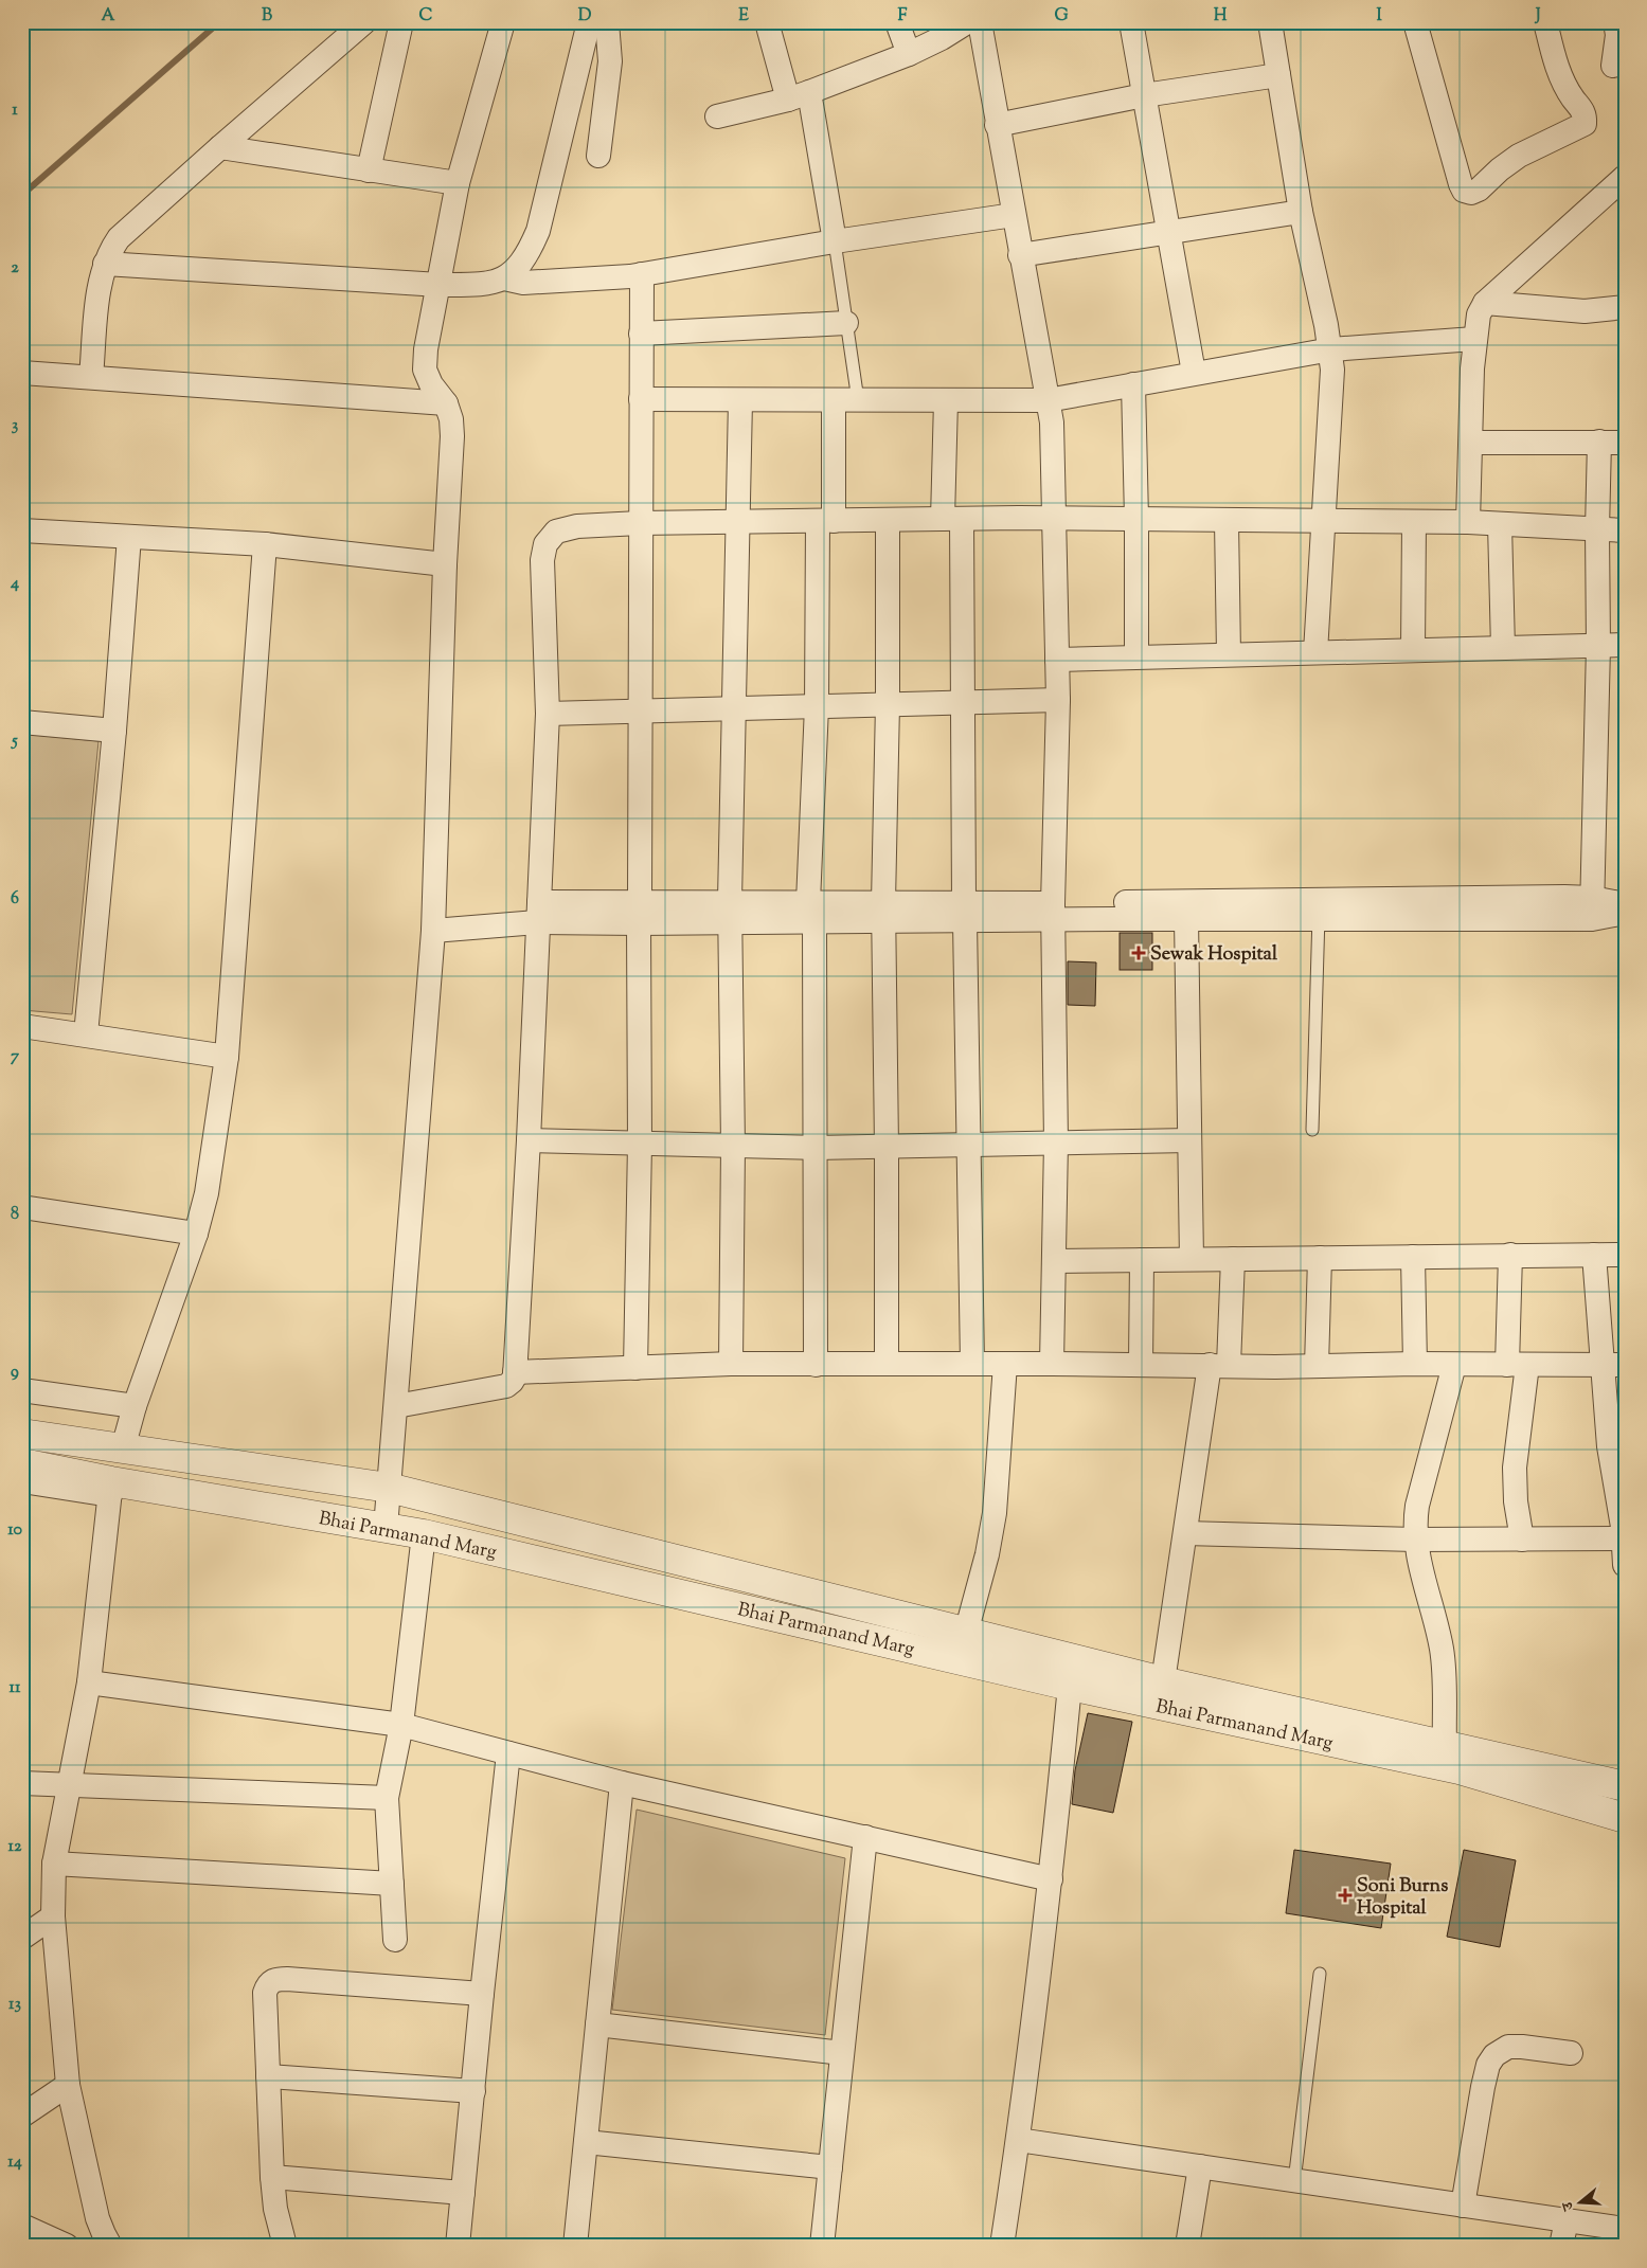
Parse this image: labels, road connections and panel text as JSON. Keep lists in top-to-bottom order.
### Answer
{
  "streets": {
    "street": ["Bhai Parmanand Marg"]
  },
  "places": {
    "health": ["Sewak Hospital", "Soni Burns Hospital"]
  },
  "north": "left",
  "grid": {
    "columns": [
      "A",
      "B",
      "C",
      "D",
      "E",
      "F",
      "G",
      "H",
      "I",
      "J"
    ],
    "rows": [
      "1",
      "2",
      "3",
      "4",
      "5",
      "6",
      "7",
      "8",
      "9",
      "10",
      "11",
      "12",
      "13",
      "14"
    ]
  }
}
